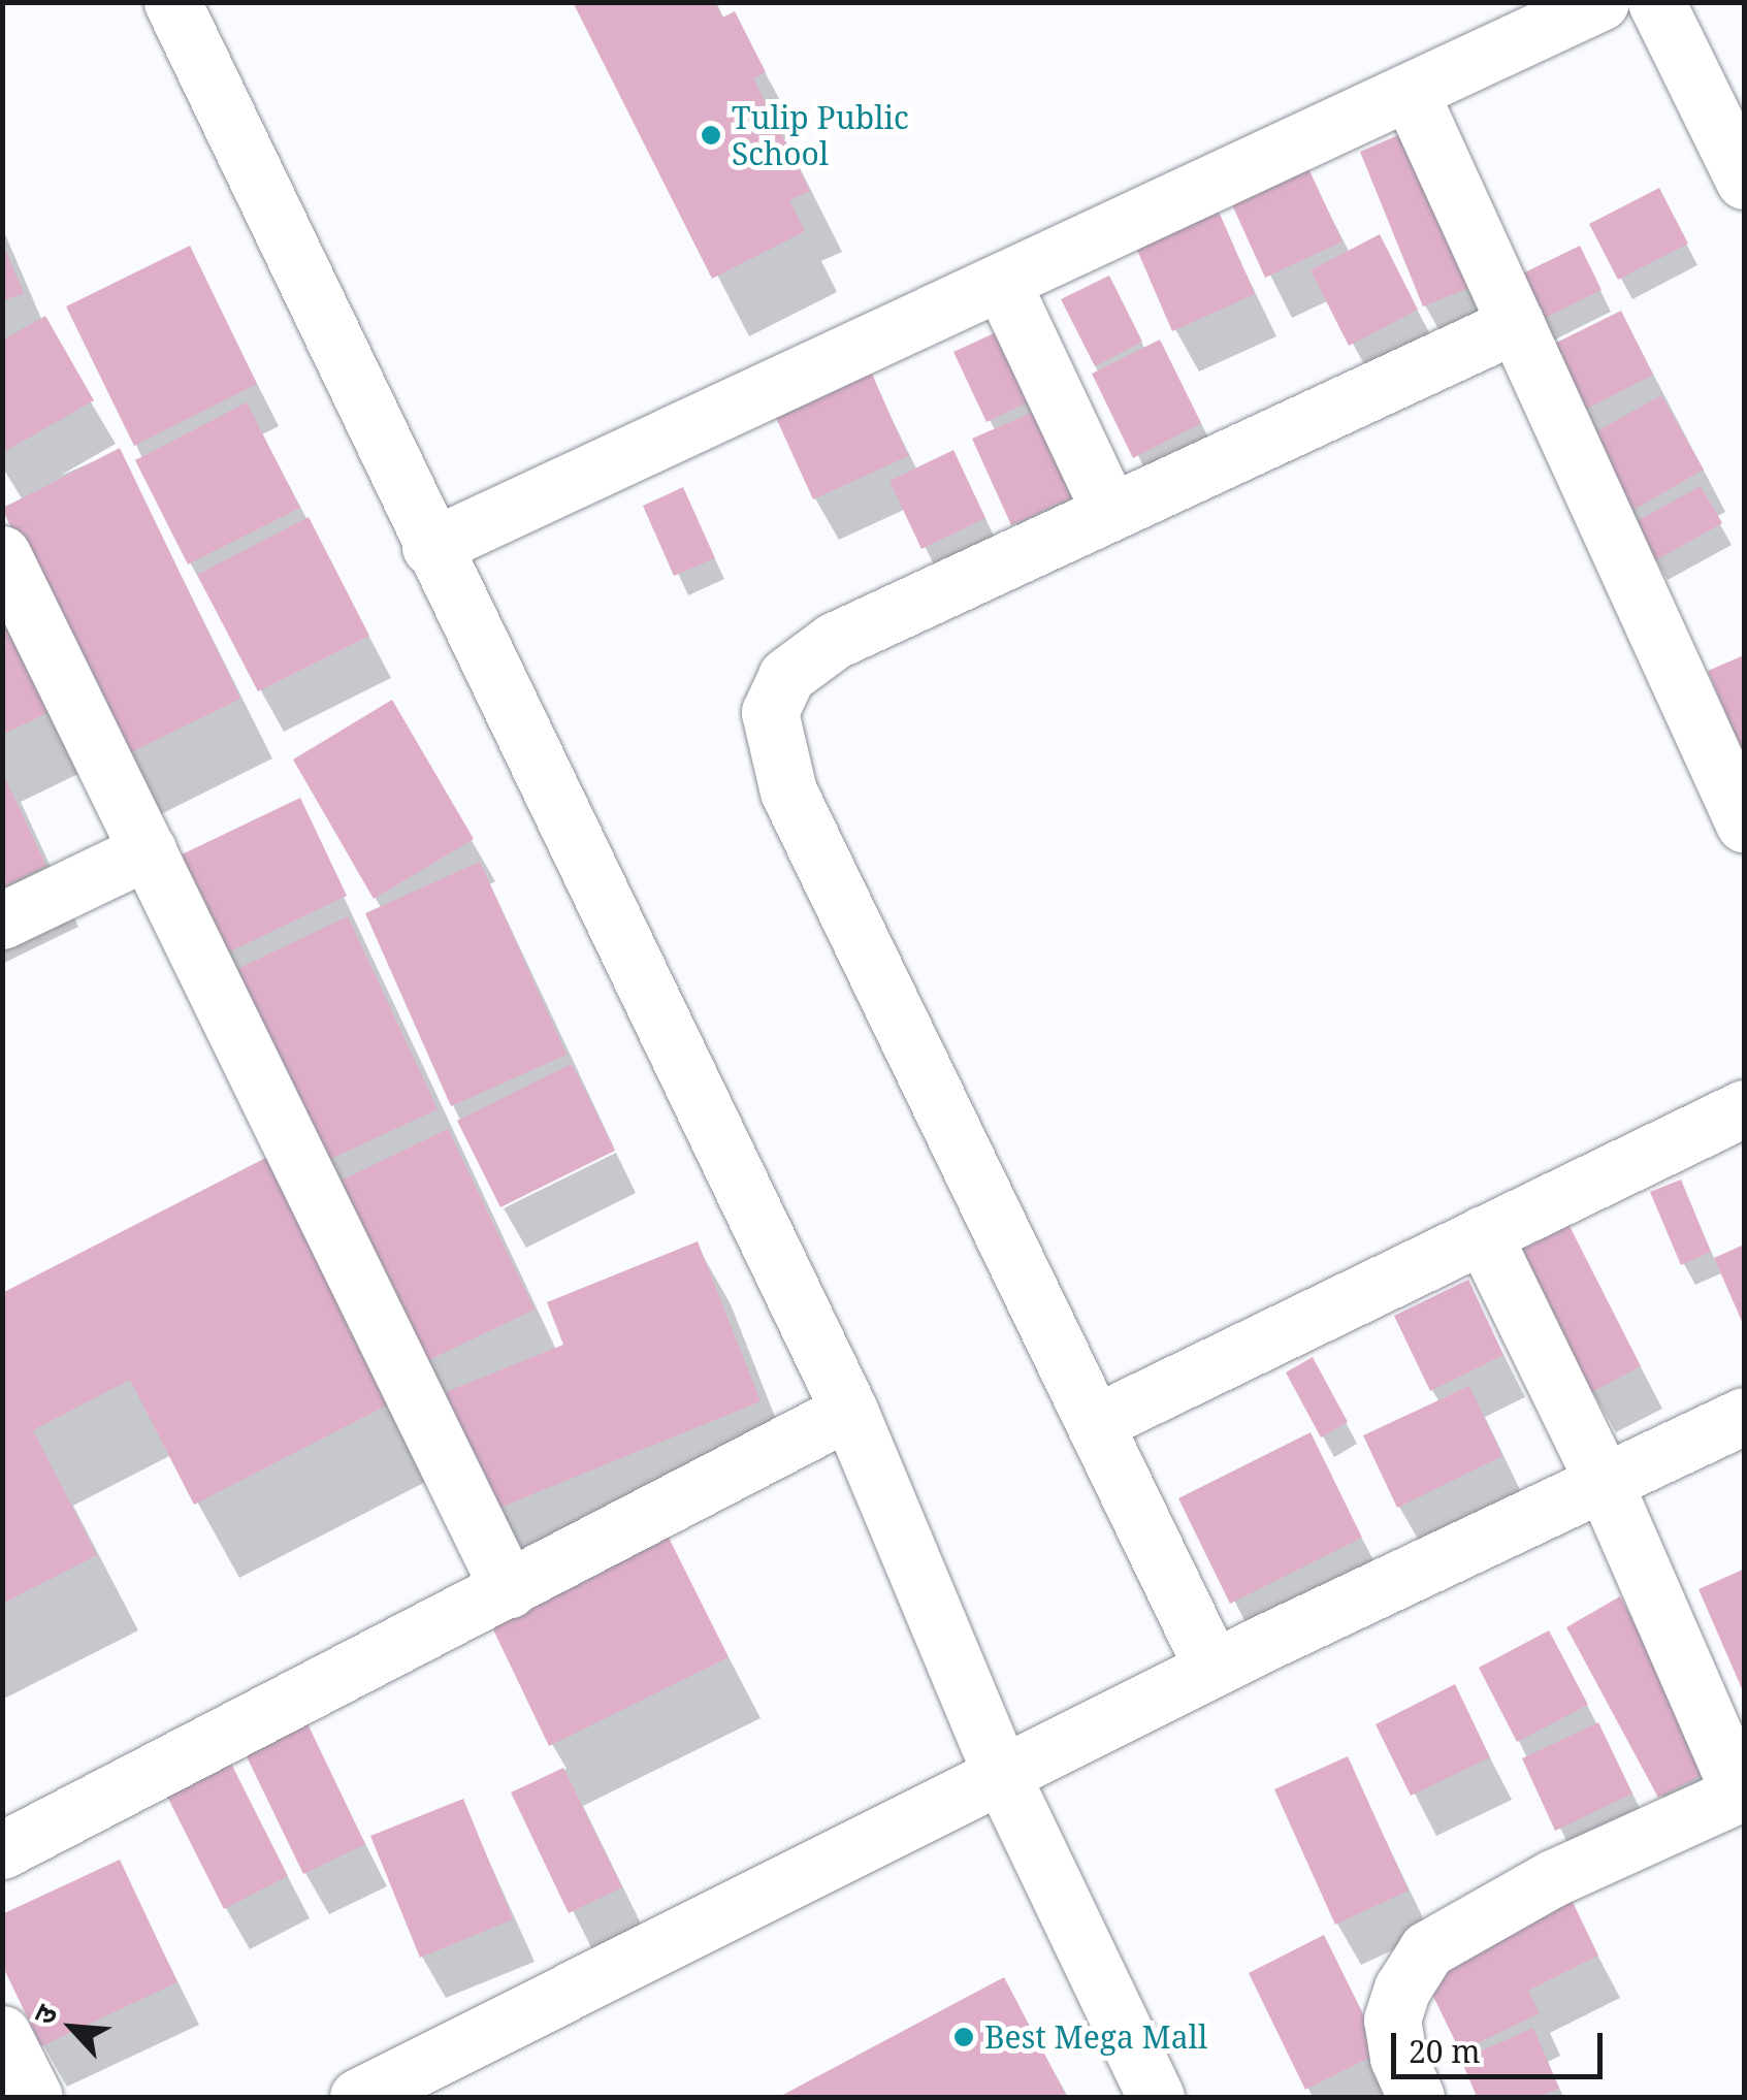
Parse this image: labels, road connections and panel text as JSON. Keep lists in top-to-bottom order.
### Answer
{
  "places": ["Tulip Public School", "Best Mega Mall"],
  "scale_bar": "20 m",
  "north": "top left"
}
